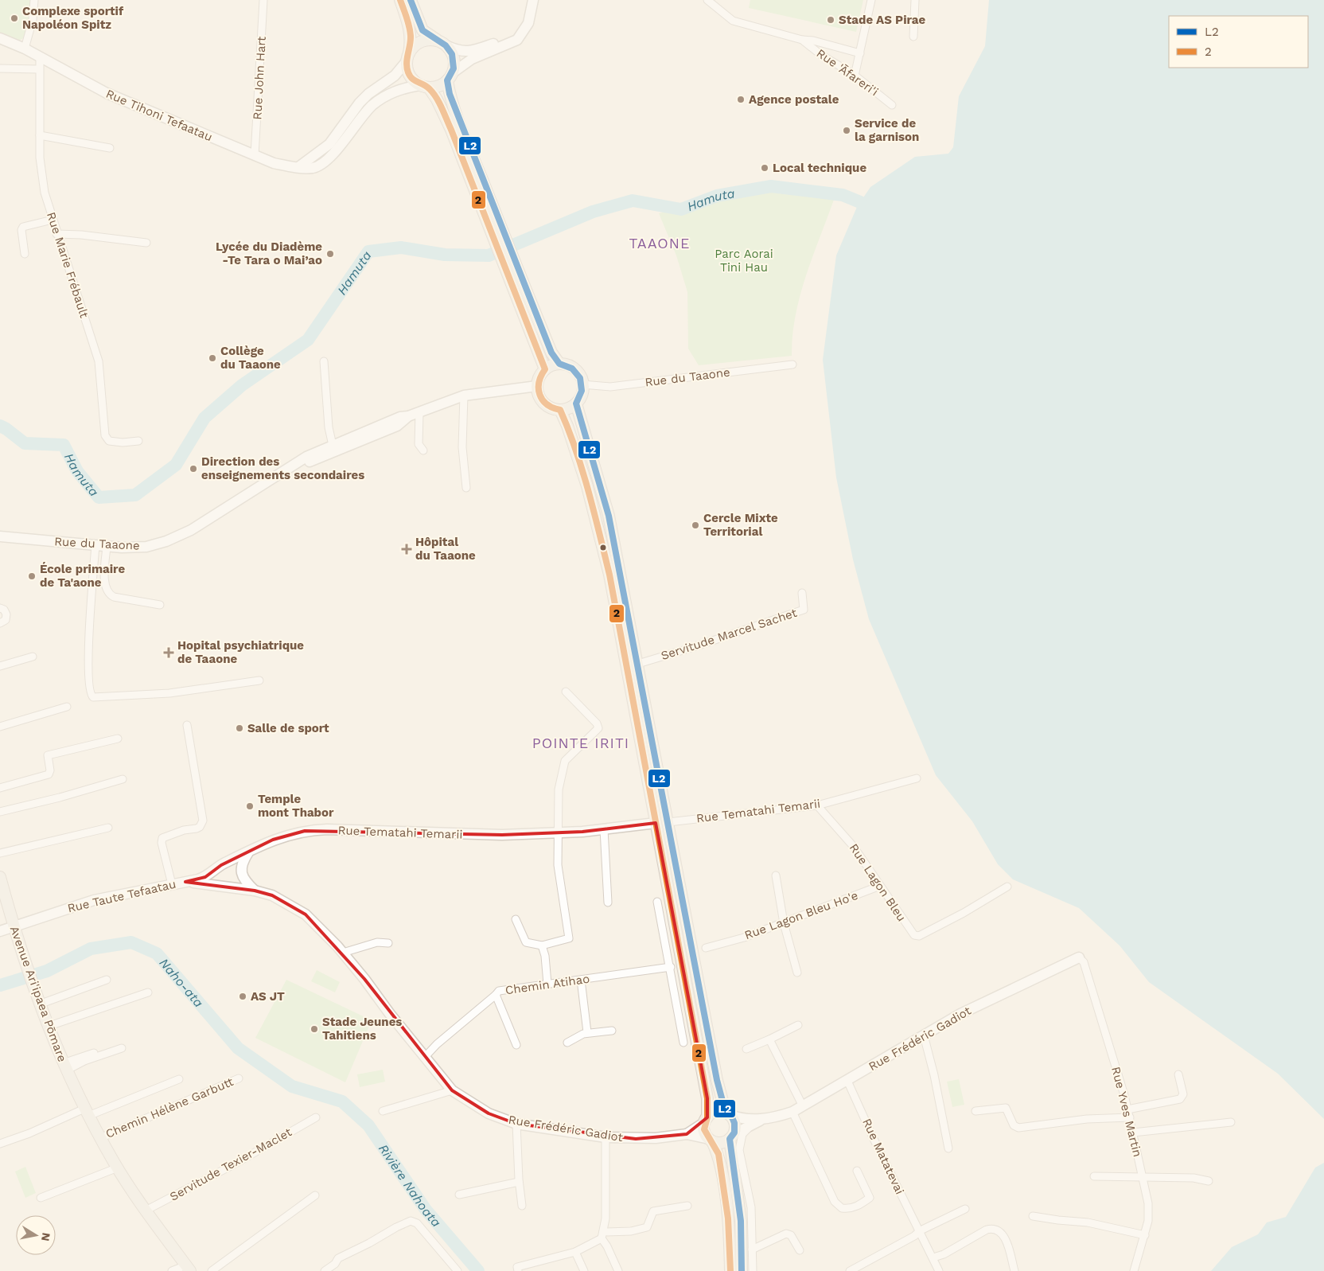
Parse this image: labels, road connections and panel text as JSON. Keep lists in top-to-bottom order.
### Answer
{
  "streets": {
    "main road": [
      "Rue Tihoni Tefaatau",
      "Rue du Taaone",
      "Rue Tematahi Temarii",
      "Rue Taute Tefaatau",
      "Avenue Ari'ipaea Pōmare",
      "Rue Frédéric Gadiot"
    ],
    "street": [
      "Rue 'Āfareri'i",
      "Rue John Hart",
      "Rue Marie Frébault",
      "Servitude Marcel Sachet",
      "Rue Lagon Bleu",
      "Rue Lagon Bleu Ho'e",
      "Chemin Atihao",
      "Chemin Hélène Garbutt",
      "Rue Yves Martin",
      "Rue Matatevai",
      "Servitude Texier-Maclet"
    ]
  },
  "crossings": [
    ["Rue John Hart", "Rue Tihoni Tefaatau"],
    ["Rue Tihoni Tefaatau", "Rue Marie Frébault"],
    ["Rue Tematahi Temarii", "Rue Lagon Bleu"],
    ["Rue Tematahi Temarii", "Rue Taute Tefaatau"],
    ["Rue Tematahi Temarii", "Rue Frédéric Gadiot"],
    ["Rue Lagon Bleu", "Rue Lagon Bleu Ho'e"],
    ["Rue Taute Tefaatau", "Avenue Ari'ipaea Pōmare"],
    ["Rue Taute Tefaatau", "Rue Frédéric Gadiot"],
    ["Chemin Atihao", "Rue Frédéric Gadiot"],
    ["Avenue Ari'ipaea Pōmare", "Chemin Hélène Garbutt"],
    ["Avenue Ari'ipaea Pōmare", "Servitude Texier-Maclet"],
    ["Rue Frédéric Gadiot", "Rue Yves Martin"],
    ["Rue Frédéric Gadiot", "Rue Matatevai"]
  ],
  "districts": ["TAAONE", "POINTE IRITI"],
  "water": ["Hamuta", "Naho-ata", "Rivière Nahoata"],
  "parks": ["Parc Aorai Tini Hau"],
  "places": {
    "other": [
      "Complexe sportif Napoléon Spitz",
      "Stade AS Pirae",
      "Agence postale",
      "Service de la garnison",
      "Local technique",
      "Lycée du Diadème -Te Tara o Mai’ao",
      "Collège du Taaone",
      "Direction des enseignements secondaires",
      "Cercle Mixte Territorial",
      "École primaire de Ta'aone",
      "Salle de sport",
      "Temple mont Thabor",
      "AS JT",
      "Stade Jeunes Tahitiens"
    ],
    "health": ["Hôpital du Taaone", "Hopital psychiatrique de Taaone"]
  },
  "lines": ["transit line L2", "transit line 2"],
  "legend": ["L2", "2"],
  "north": "right"
}
